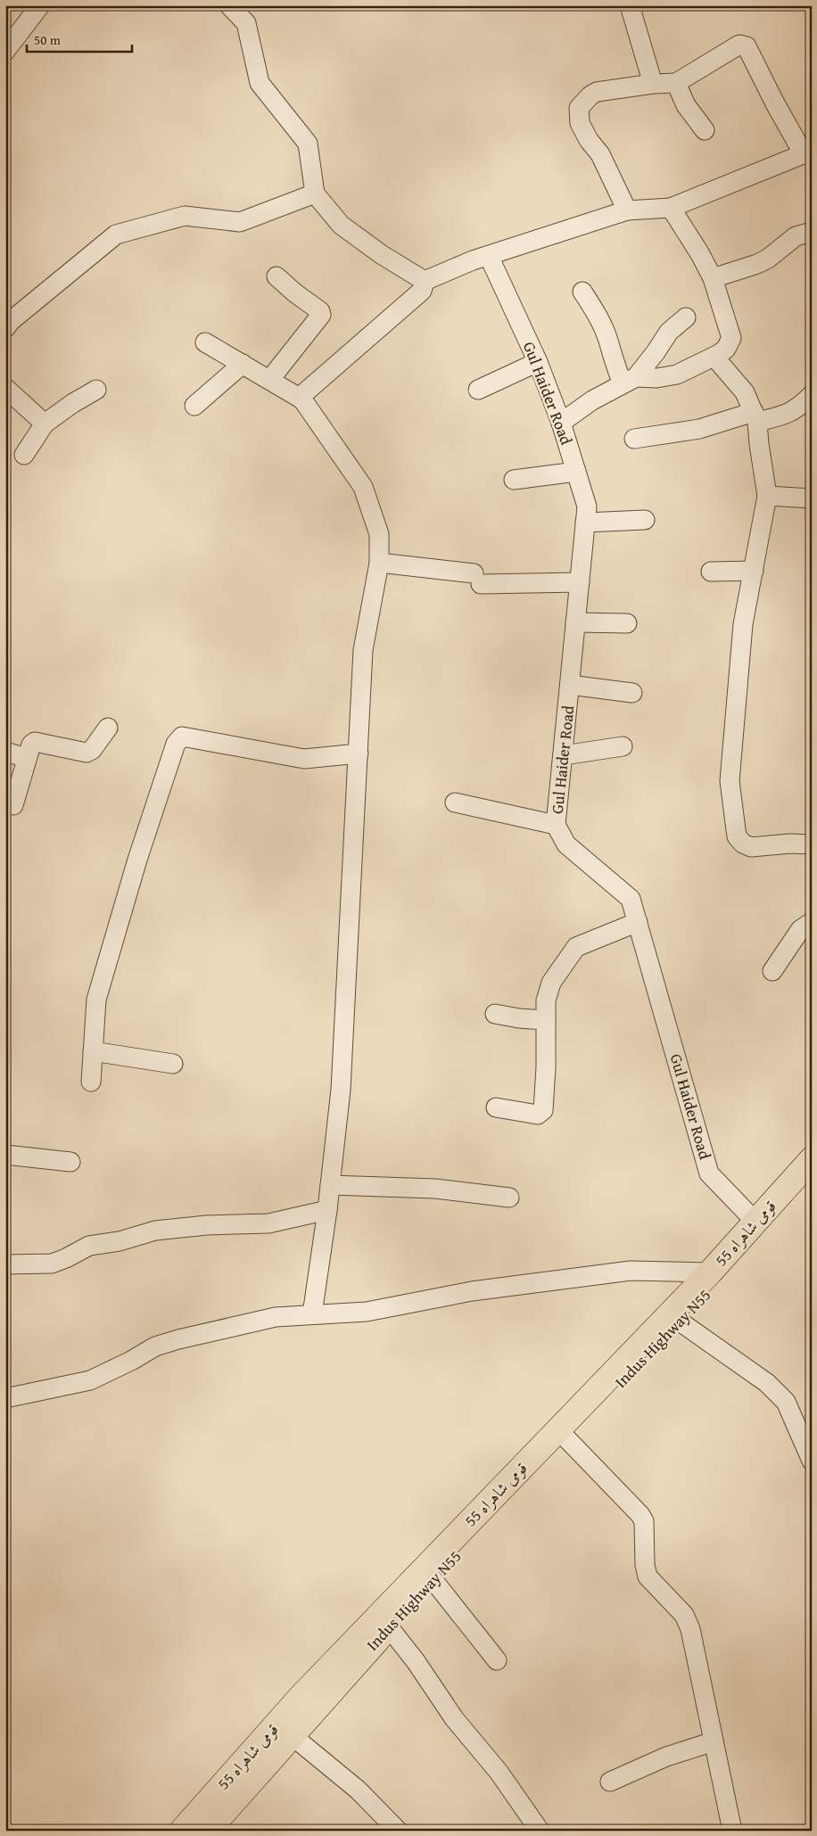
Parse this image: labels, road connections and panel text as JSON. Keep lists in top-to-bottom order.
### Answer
{
  "streets": {
    "highway": ["قومی شاہراہ 55", "Indus Highway N55"],
    "street": ["Gul Haider Road"]
  },
  "crossings": [
    ["Gul Haider Road", "قومی شاہراہ 55"]
  ],
  "scale_bar": "50 m"
}
